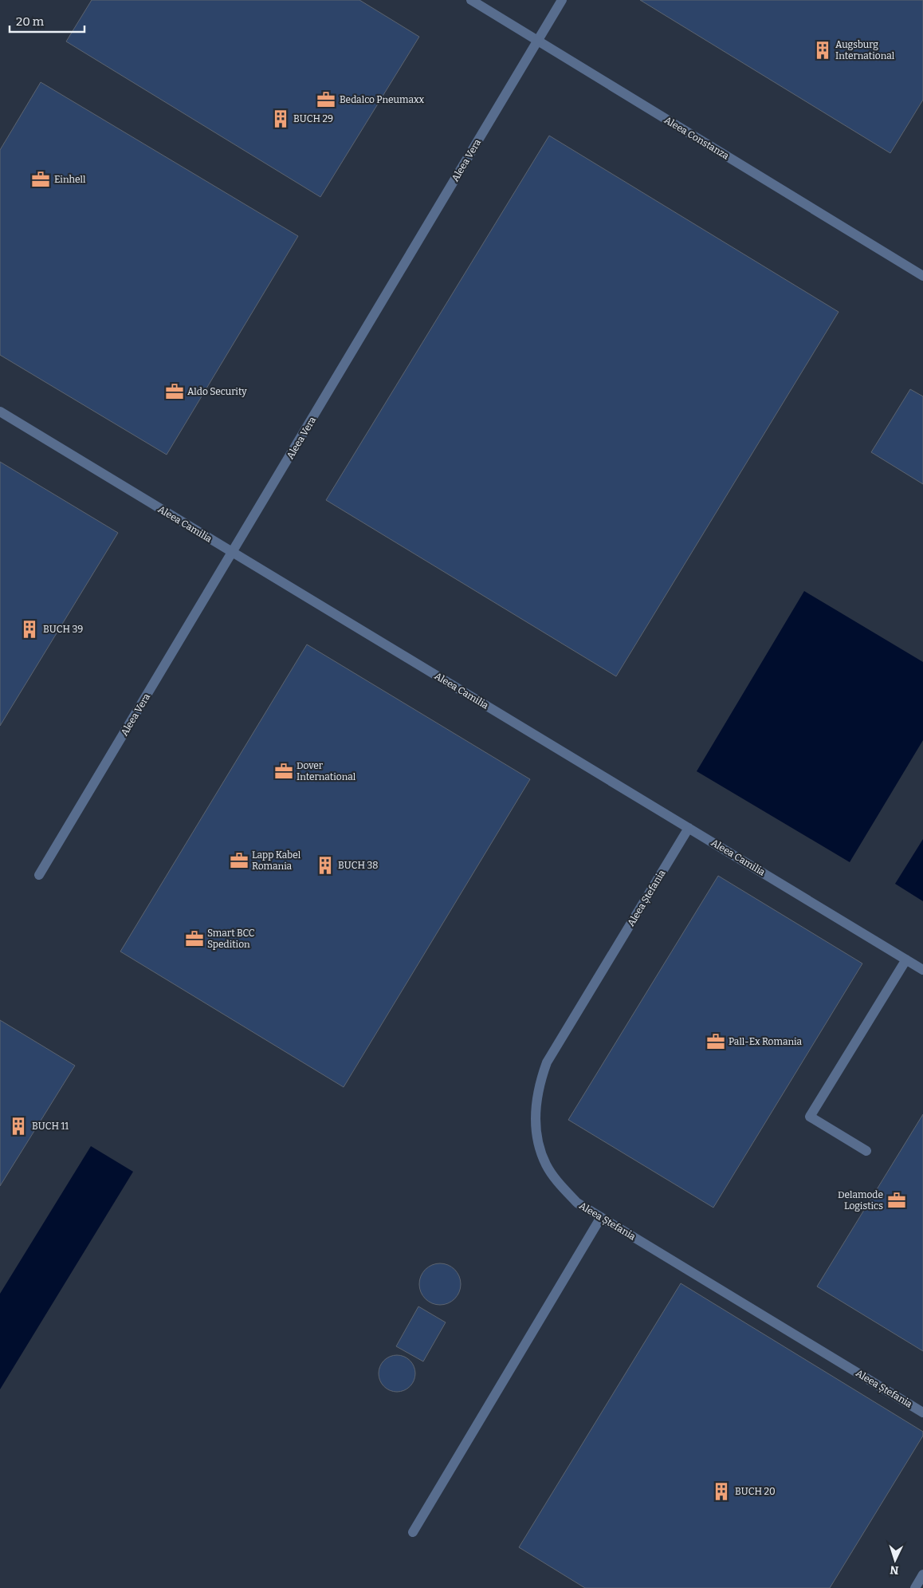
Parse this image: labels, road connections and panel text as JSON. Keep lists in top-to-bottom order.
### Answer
{
  "streets": {
    "lane": [
      "Aleea Constanza",
      "Aleea Vera",
      "Aleea Camilia",
      "Aleea Ștefania"
    ]
  },
  "crossings": [
    ["Aleea Constanza", "Aleea Vera"],
    ["Aleea Vera", "Aleea Camilia"],
    ["Aleea Camilia", "Aleea Ștefania"]
  ],
  "places": {
    "building": [
      "Augsburg International",
      "BUCH 29",
      "BUCH 39",
      "BUCH 38",
      "BUCH 11",
      "BUCH 20"
    ],
    "office": [
      "Bedalco Pneumaxx",
      "Einhell",
      "Aldo Security",
      "Dover International",
      "Lapp Kabel Romania",
      "Smart BCC Spedition",
      "Pall-Ex Romania",
      "Delamode Logistics"
    ]
  },
  "scale_bar": "20 m",
  "north": "bottom"
}
